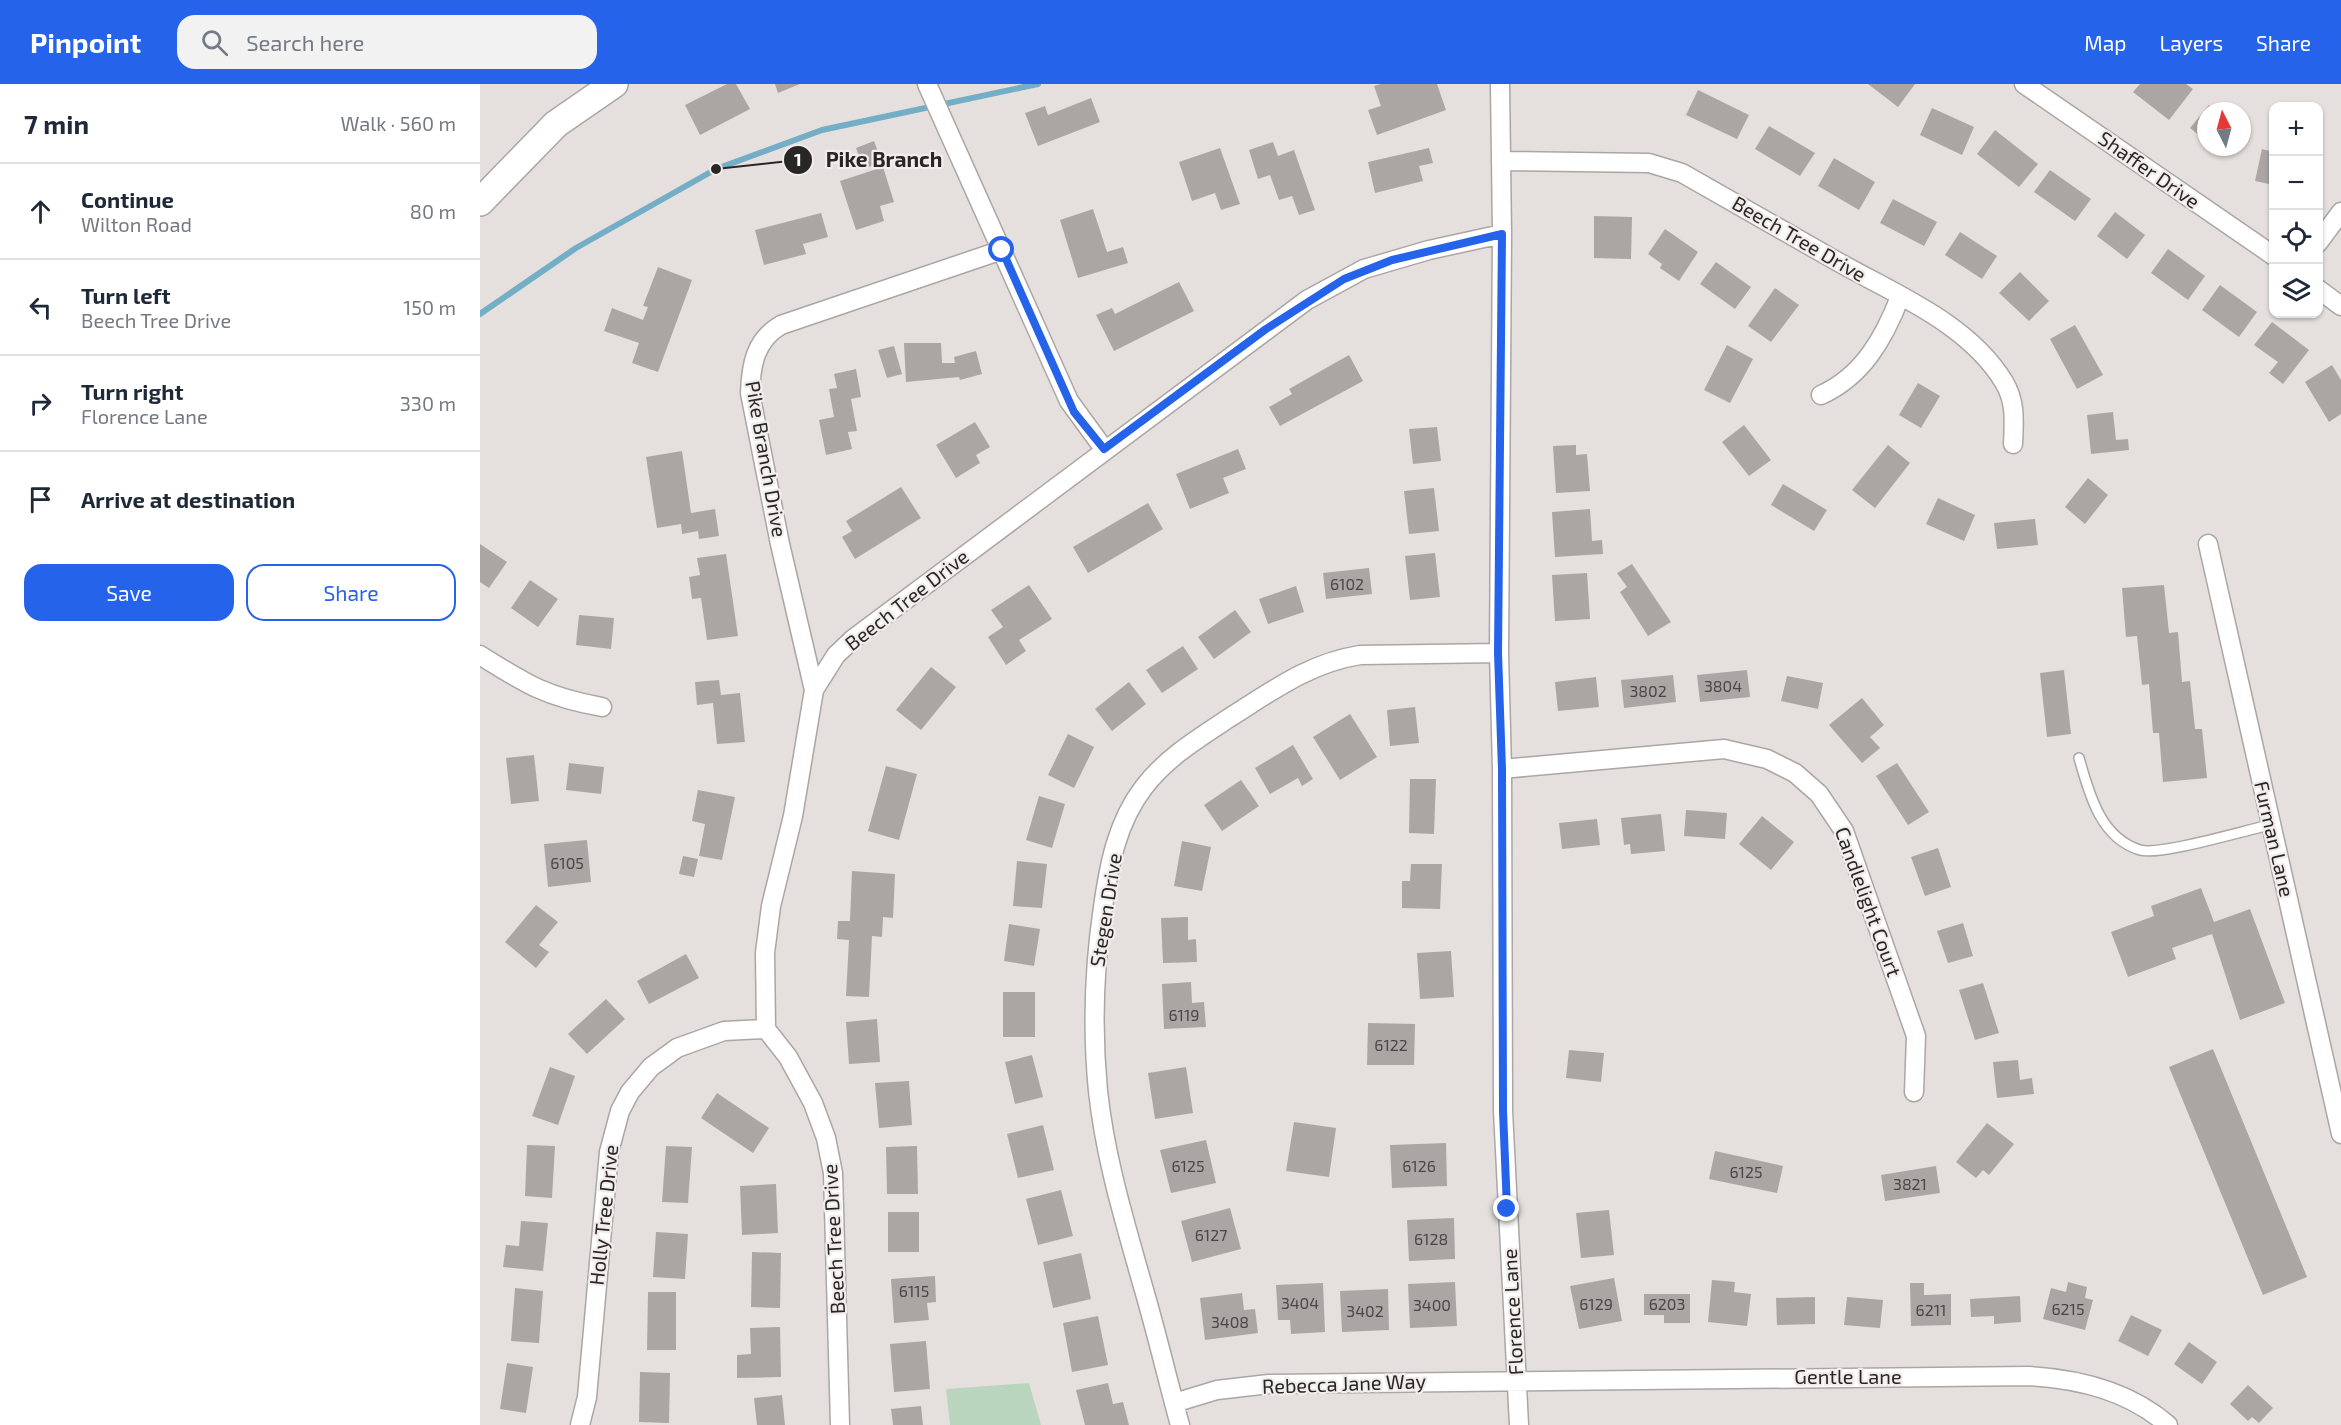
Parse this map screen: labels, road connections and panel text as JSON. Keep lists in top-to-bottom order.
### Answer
{
  "streets": {
    "street": [
      "Shaffer Drive",
      "Beech Tree Drive",
      "Pike Branch Drive",
      "Furman Lane",
      "Candlelight Court",
      "Stegen Drive",
      "Holly Tree Drive",
      "Florence Lane",
      "Gentle Lane",
      "Rebecca Jane Way"
    ]
  },
  "crossings": [
    ["Beech Tree Drive", "Pike Branch Drive"],
    ["Beech Tree Drive", "Holly Tree Drive"],
    ["Beech Tree Drive", "Florence Lane"],
    ["Candlelight Court", "Florence Lane"],
    ["Stegen Drive", "Florence Lane"],
    ["Stegen Drive", "Rebecca Jane Way"],
    ["Florence Lane", "Gentle Lane"],
    ["Florence Lane", "Rebecca Jane Way"],
    ["Gentle Lane", "Rebecca Jane Way"]
  ],
  "places": ["Pike Branch"],
  "house_numbers": [
    "6102",
    "3804",
    "3802",
    "6105",
    "6119",
    "6122",
    "6125",
    "6126",
    "6125",
    "3821",
    "6127",
    "6128",
    "6115",
    "3404",
    "6129",
    "6203",
    "3400",
    "6215",
    "6211",
    "3402",
    "3408"
  ],
  "north": "top",
  "page": {
    "header": "Pinpoint",
    "search": "Search here",
    "nav": ["Map", "Layers", "Share"],
    "heading": ["7 min", "Walk · 560 m"],
    "map_buttons": ["+", "−"],
    "list": [
      ["Continue", "Wilton Road", "80 m"],
      ["Turn left", "Beech Tree Drive", "150 m"],
      ["Turn right", "Florence Lane", "330 m"],
      "Arrive at destination"
    ],
    "buttons": ["Save", "Share"]
  }
}
